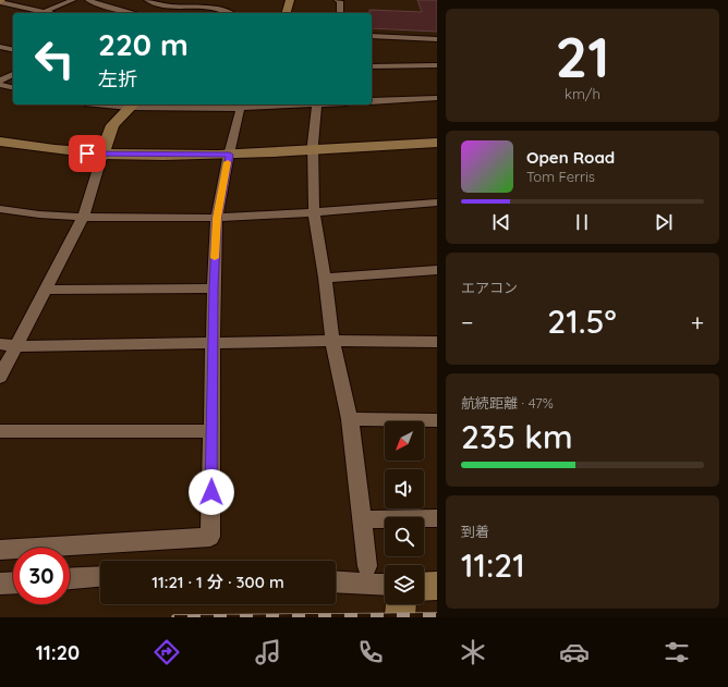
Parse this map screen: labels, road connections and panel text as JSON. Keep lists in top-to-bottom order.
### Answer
{
  "north": "bottom left",
  "page": {
    "tile": [
      ["21", "km/h"],
      "エアコン",
      ["航続距離 · 47%", "235 km"],
      ["到着", "11:21"]
    ],
    "turn": ["220 m", "左折"],
    "song": ["Open Road", "Tom Ferris"],
    "heat": ["−", "21.5°", "+"],
    "limit": "30",
    "trip": "11:21 · 1 分 · 300 m",
    "tabs": "11:20"
  }
}
